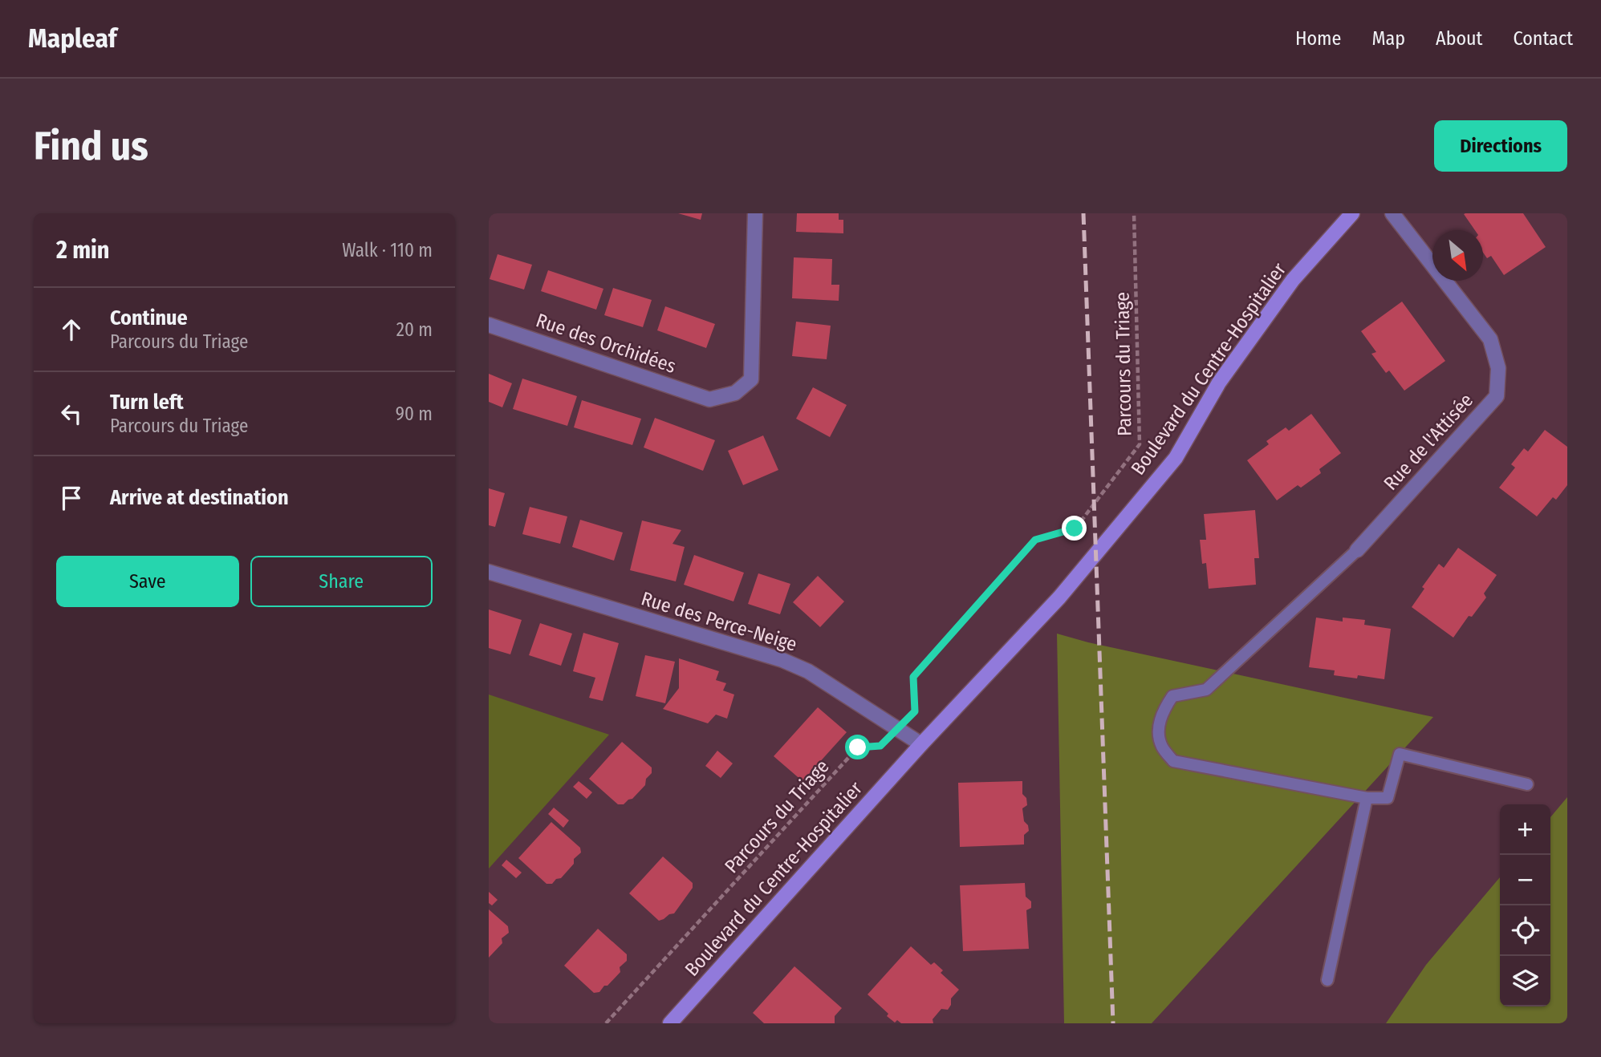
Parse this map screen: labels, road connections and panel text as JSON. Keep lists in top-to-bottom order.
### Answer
{
  "streets": {
    "street": [
      "Rue des Orchidées",
      "Boulevard du Centre-Hospitalier",
      "Rue de l'Attisée",
      "Rue des Perce-Neige"
    ],
    "path": ["Parcours du Triage"]
  },
  "crossings": [
    ["Parcours du Triage", "Rue des Perce-Neige"],
    ["Boulevard du Centre-Hospitalier", "Rue des Perce-Neige"]
  ],
  "north": "bottom right",
  "page": {
    "header": "Mapleaf",
    "nav": [
      "Home",
      "Map",
      "About",
      "Contact"
    ],
    "buttons": [
      "Directions",
      ["Save", "Share"]
    ],
    "title": "Find us",
    "heading": ["2 min", "Walk · 110 m"],
    "list": [
      ["Continue", "Parcours du Triage", "20 m"],
      ["Turn left", "Parcours du Triage", "90 m"],
      "Arrive at destination"
    ],
    "map_buttons": ["+", "−"]
  }
}
